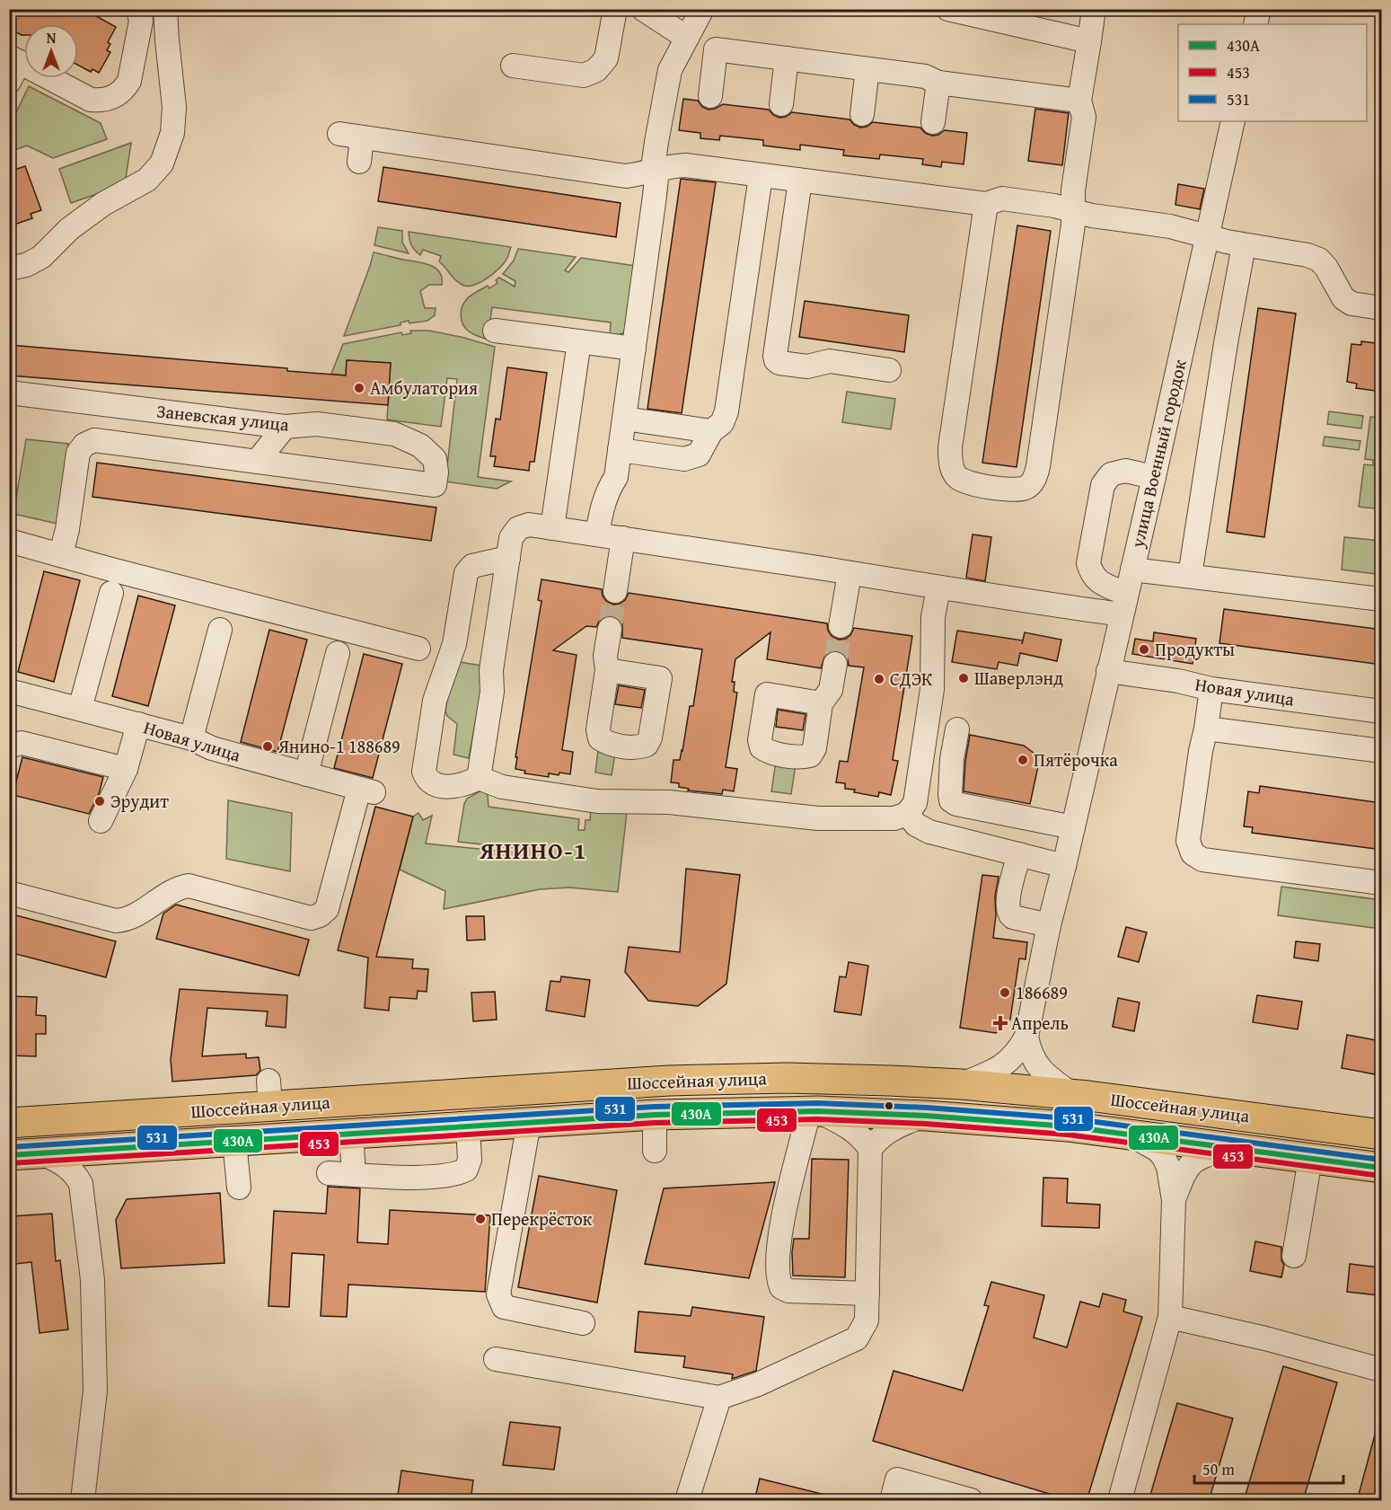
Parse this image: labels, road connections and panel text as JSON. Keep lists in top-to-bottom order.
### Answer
{
  "streets": {
    "main road": ["Шоссейная улица"],
    "street": ["Заневская улица", "улица Военный городок", "Новая улица"]
  },
  "crossings": [
    ["улица Военный городок", "Новая улица"]
  ],
  "districts": ["ЯНИНО-1"],
  "places": {
    "other": [
      "Амбулатория",
      "Продукты",
      "Шаверлэнд",
      "СДЭК",
      "Янино-1 188689",
      "Пятёрочка",
      "Эрудит",
      "186689",
      "Перекрёсток"
    ],
    "health": ["Апрель"]
  },
  "lines": ["transit line 531", "transit line 430А", "transit line 453"],
  "legend": ["430А", "453", "531"],
  "scale_bar": "50 m",
  "north": "top"
}
